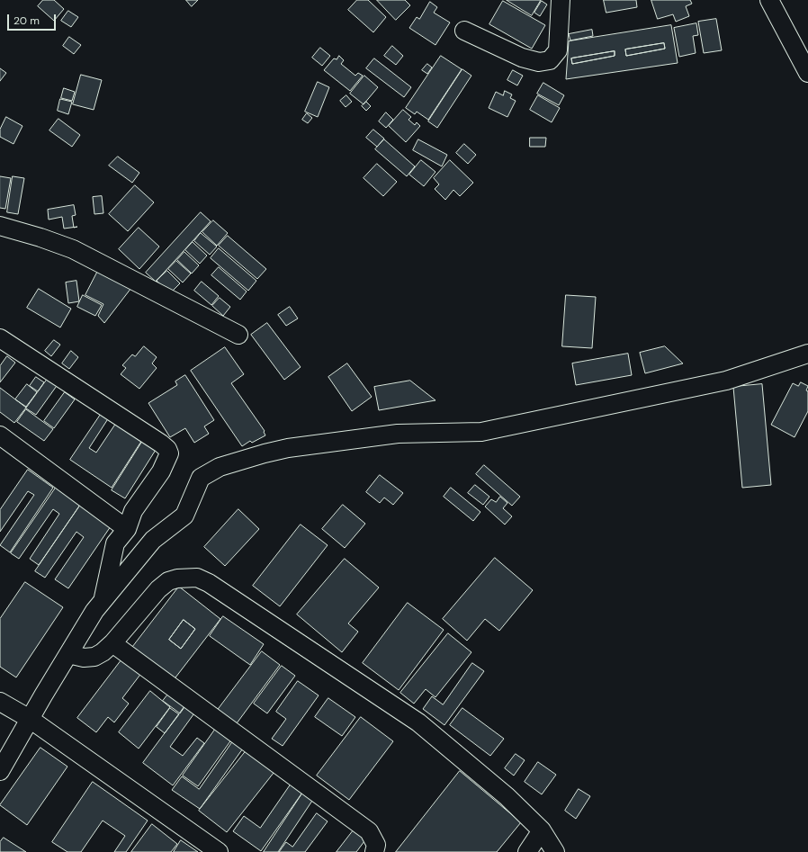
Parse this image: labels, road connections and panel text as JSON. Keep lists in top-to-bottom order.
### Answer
{
  "scale_bar": "20 m"
}
